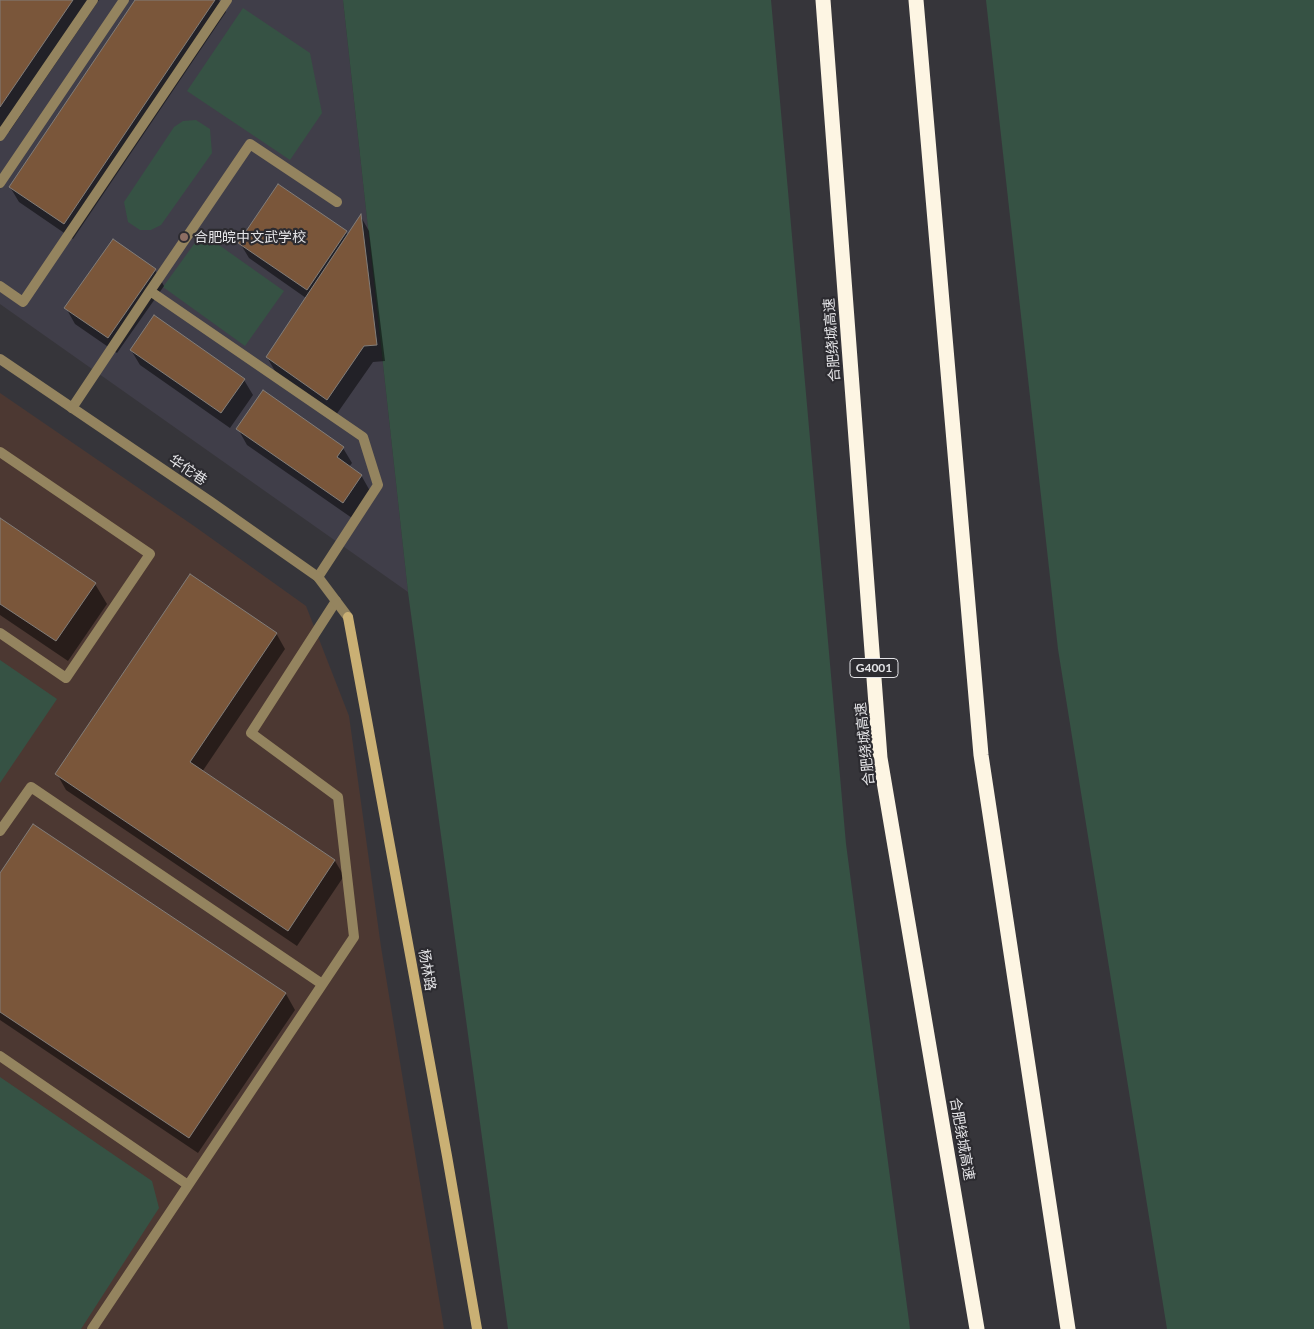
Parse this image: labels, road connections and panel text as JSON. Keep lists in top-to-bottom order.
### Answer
{
  "streets": {
    "highway": ["合肥绕城高速", "G4001"],
    "street": ["华佗巷", "杨林路"]
  },
  "crossings": [
    ["华佗巷", "杨林路"]
  ],
  "places": ["合肥皖中文武学校"]
}
